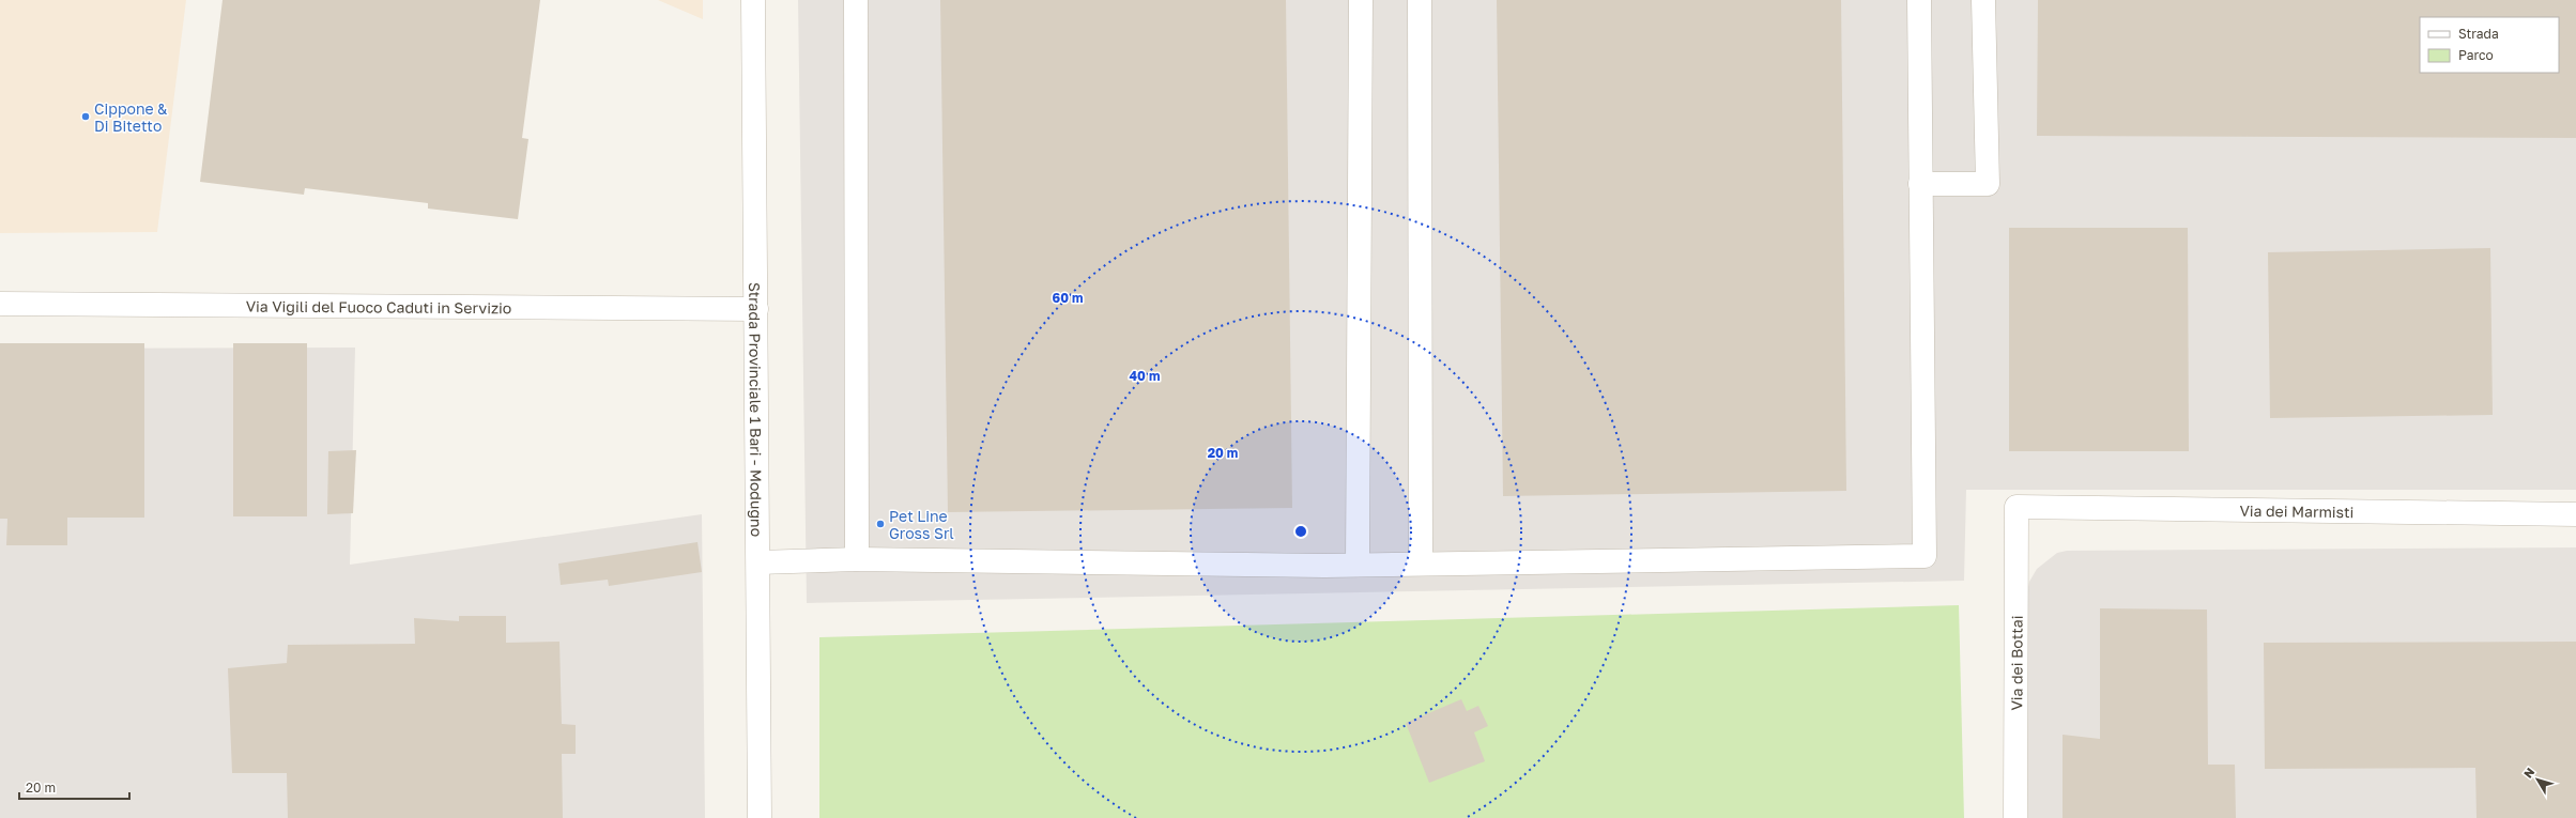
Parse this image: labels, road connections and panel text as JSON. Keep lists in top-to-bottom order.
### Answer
{
  "streets": {
    "street": [
      "Via Vigili del Fuoco Caduti in Servizio",
      "Strada Provinciale 1 Bari - Modugno",
      "Via dei Marmisti",
      "Via dei Bottai"
    ]
  },
  "crossings": [
    ["Via Vigili del Fuoco Caduti in Servizio", "Strada Provinciale 1 Bari - Modugno"],
    ["Via dei Marmisti", "Via dei Bottai"]
  ],
  "places": ["Cippone & Di Bitetto", "Pet Line Gross Srl"],
  "legend": ["Strada", "Parco"],
  "scale_bar": "20 m",
  "north": "top left",
  "rings": ["60 m", "40 m", "20 m"]
}
